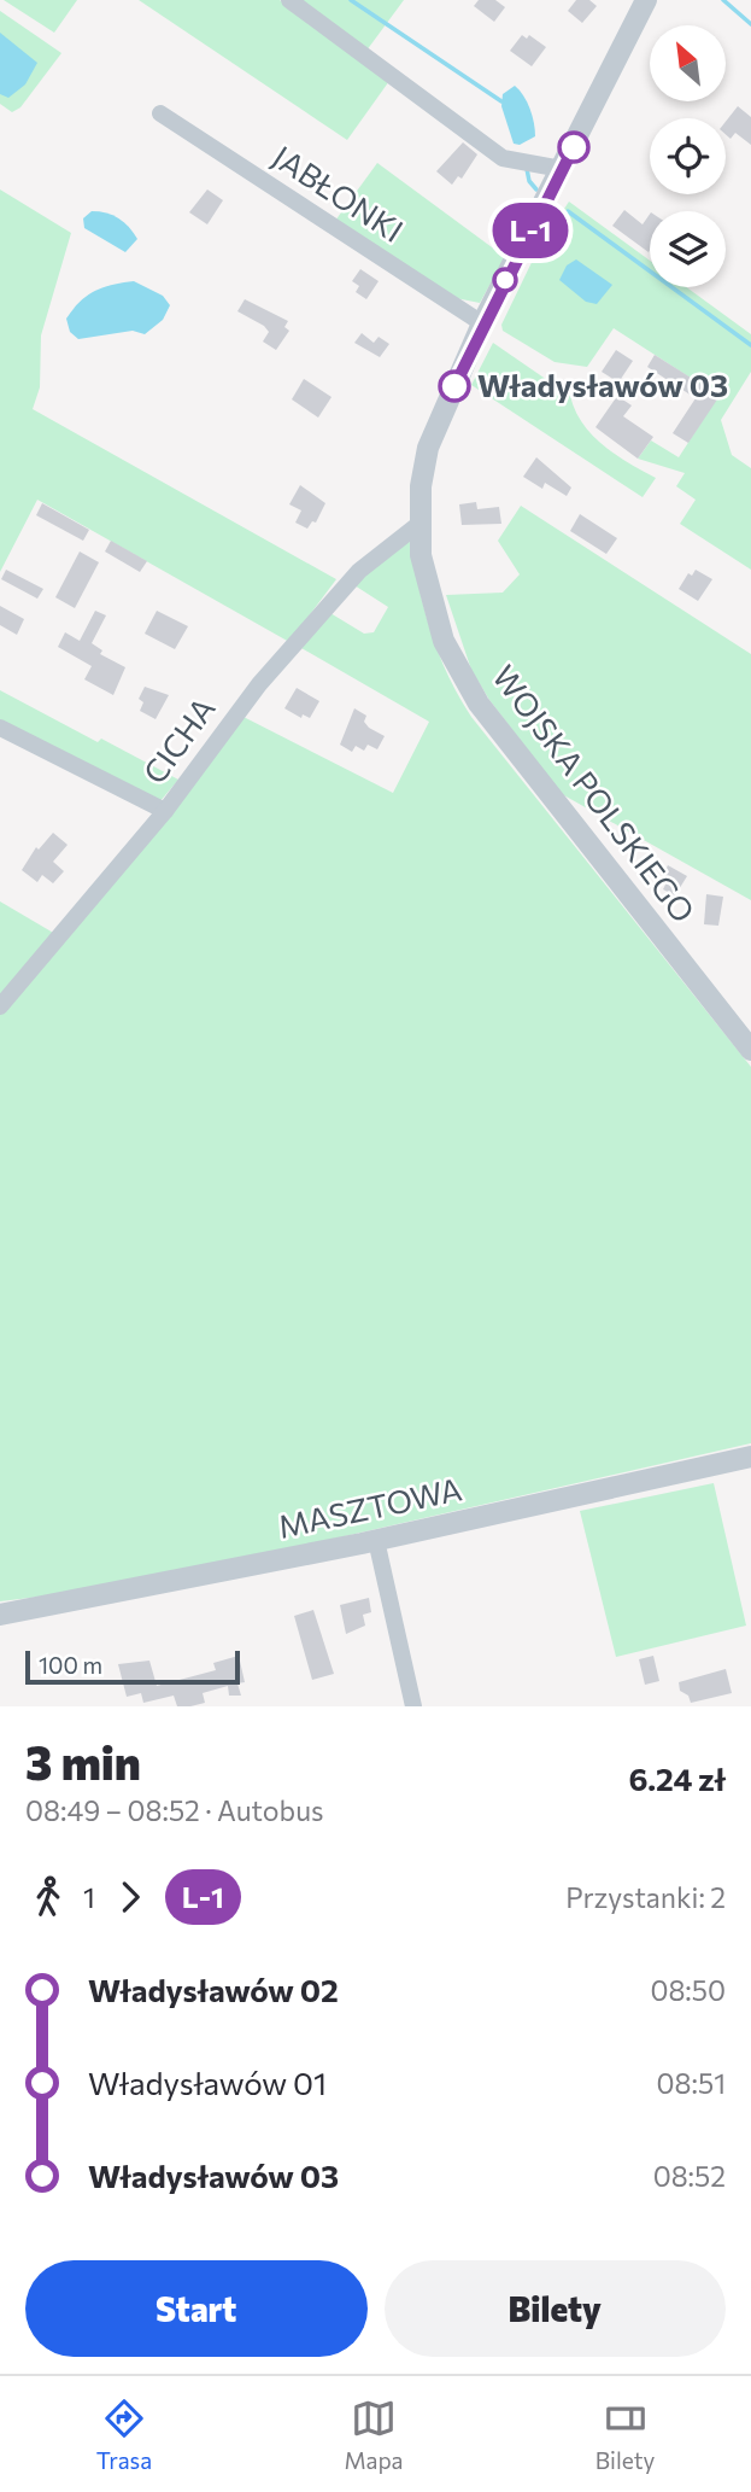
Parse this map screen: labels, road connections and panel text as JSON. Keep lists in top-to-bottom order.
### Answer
{
  "streets": {
    "street": [
      "JABŁONKI",
      "CICHA",
      "WOJSKA POLSKIEGO",
      "MASZTOWA"
    ]
  },
  "crossings": [
    ["JABŁONKI", "WOJSKA POLSKIEGO"],
    ["CICHA", "WOJSKA POLSKIEGO"]
  ],
  "places": ["Władysławów 03"],
  "lines": ["bus line L-1"],
  "scale_bar": "100 m",
  "north": "top left",
  "page": {
    "on_map": "L-1",
    "scale": "100 m",
    "heading": ["3 min", "08:49 – 08:52 · Autobus", "6.24 zł"],
    "legs": ["1", "L-1", "Przystanki: 2"],
    "list": [
      {
        "name": "Władysławów 02",
        "value": "08:50"
      },
      {
        "name": "Władysławów 01",
        "value": "08:51"
      },
      {
        "name": "Władysławów 03",
        "value": "08:52"
      }
    ],
    "buttons": ["Start", "Bilety"],
    "tabs": ["Trasa", "Mapa", "Bilety"]
  }
}
